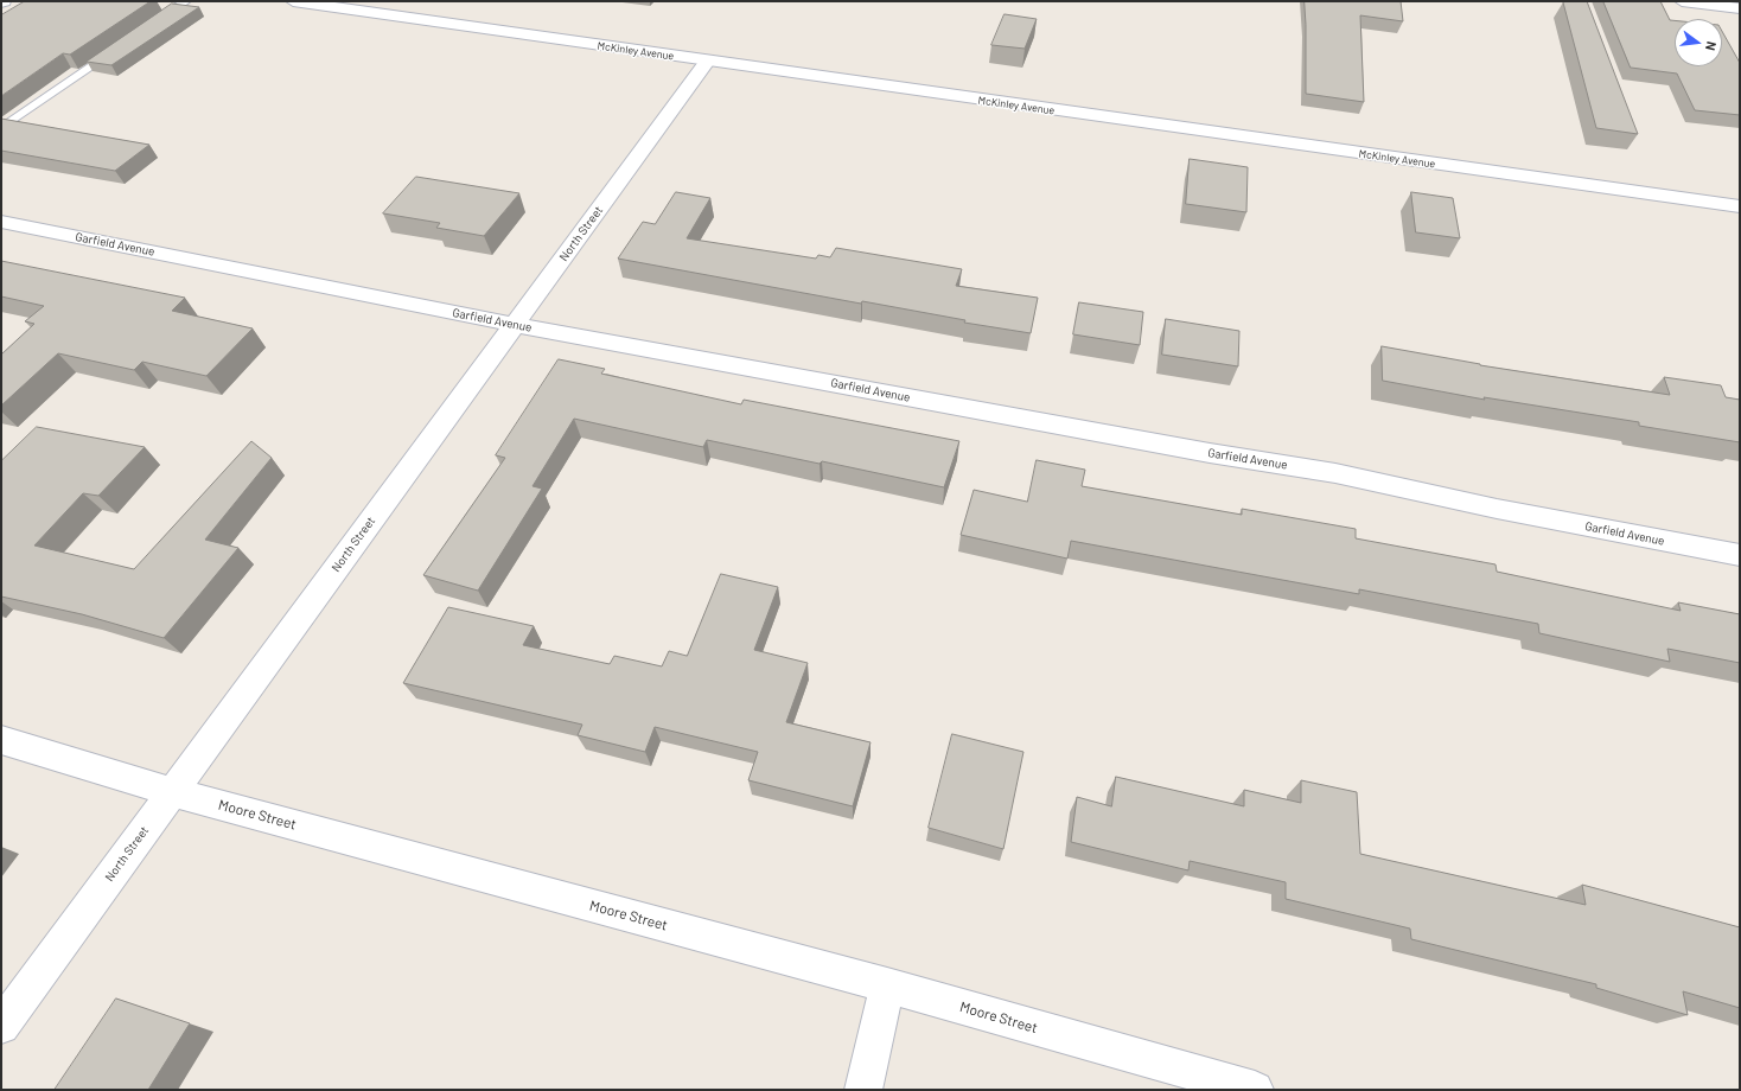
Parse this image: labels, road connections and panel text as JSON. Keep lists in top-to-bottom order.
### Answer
{
  "streets": {
    "street": [
      "McKinley Avenue",
      "North Street",
      "Garfield Avenue",
      "Moore Street"
    ]
  },
  "crossings": [
    ["McKinley Avenue", "North Street"],
    ["North Street", "Garfield Avenue"],
    ["North Street", "Moore Street"]
  ],
  "north": "right"
}
